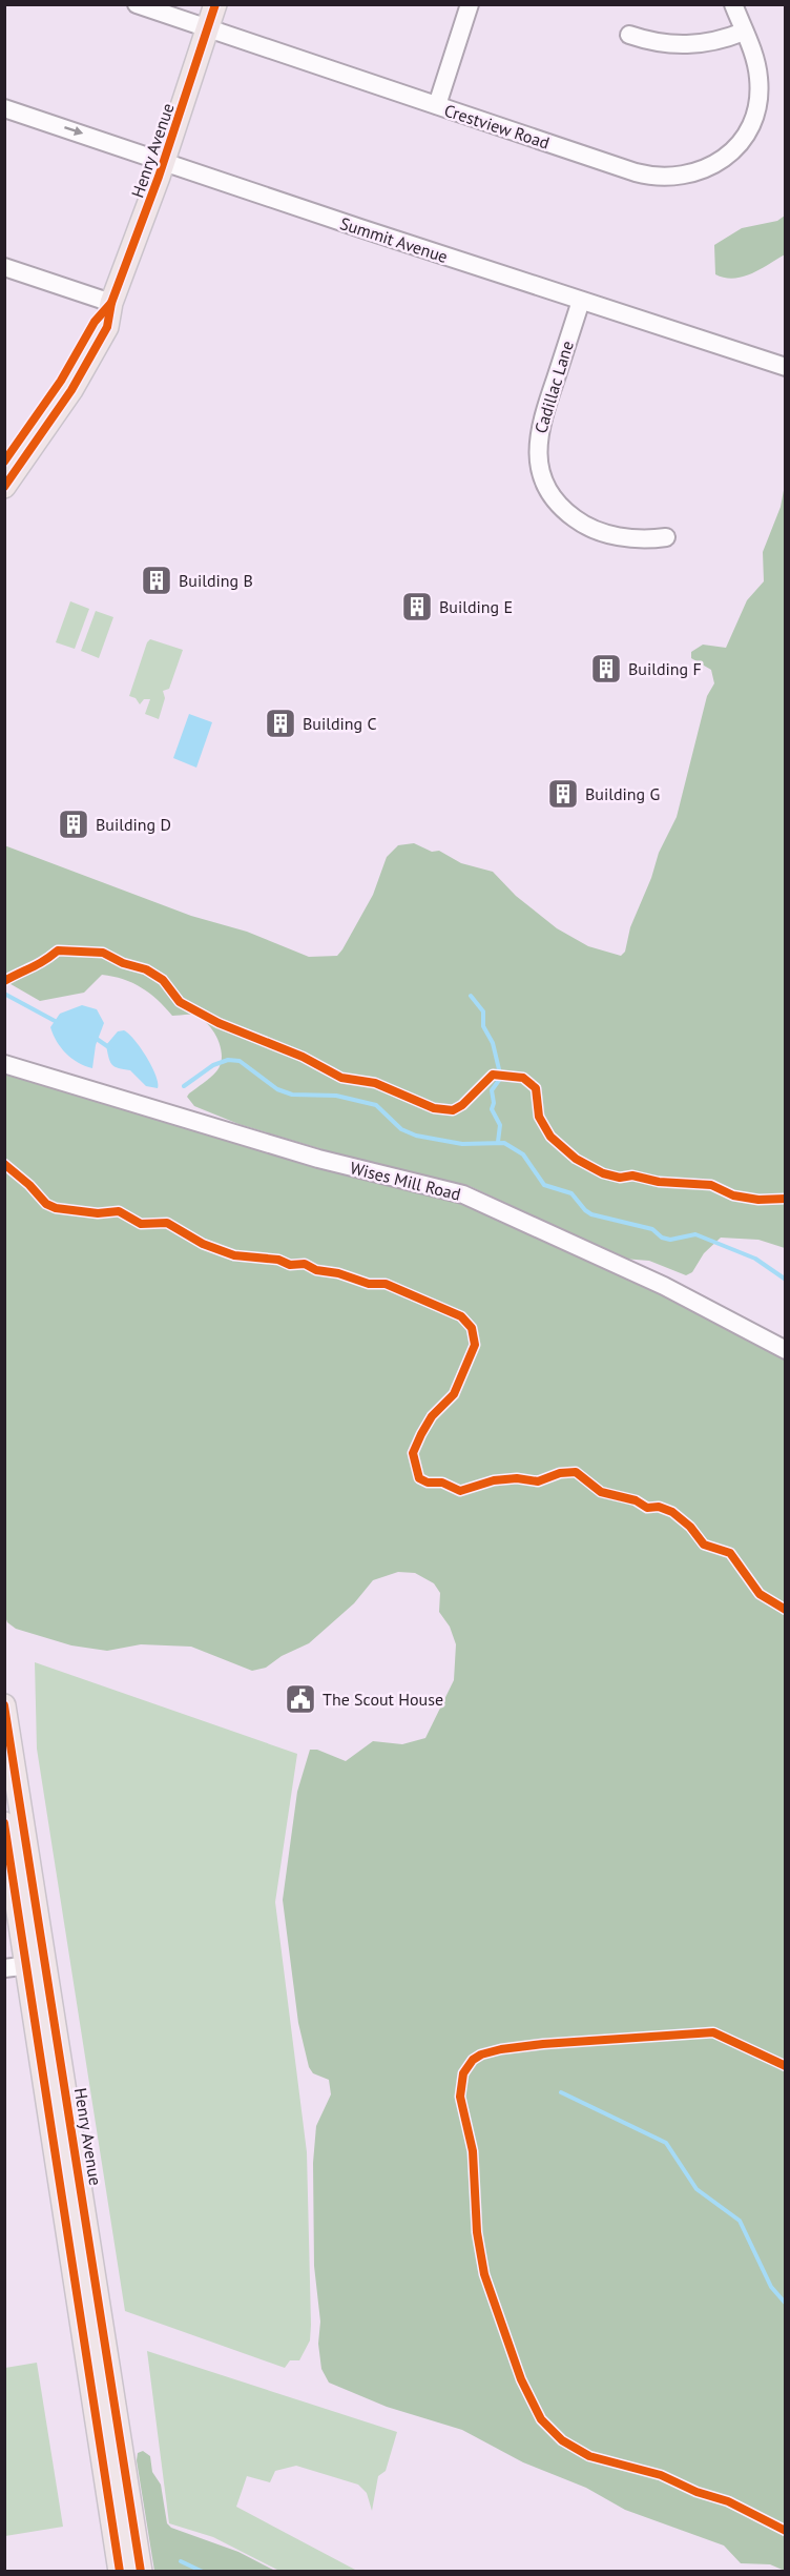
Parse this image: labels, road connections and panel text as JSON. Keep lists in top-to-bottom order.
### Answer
{
  "streets": {
    "main road": ["Henry Avenue"],
    "street": [
      "Crestview Road",
      "Summit Avenue",
      "Cadillac Lane",
      "Wises Mill Road"
    ]
  },
  "crossings": [
    ["Crestview Road", "Henry Avenue"],
    ["Henry Avenue", "Summit Avenue"],
    ["Summit Avenue", "Cadillac Lane"]
  ],
  "places": {
    "building": [
      "Building B",
      "Building E",
      "Building F",
      "Building C",
      "Building G",
      "Building D"
    ],
    "public building": ["The Scout House"]
  }
}
